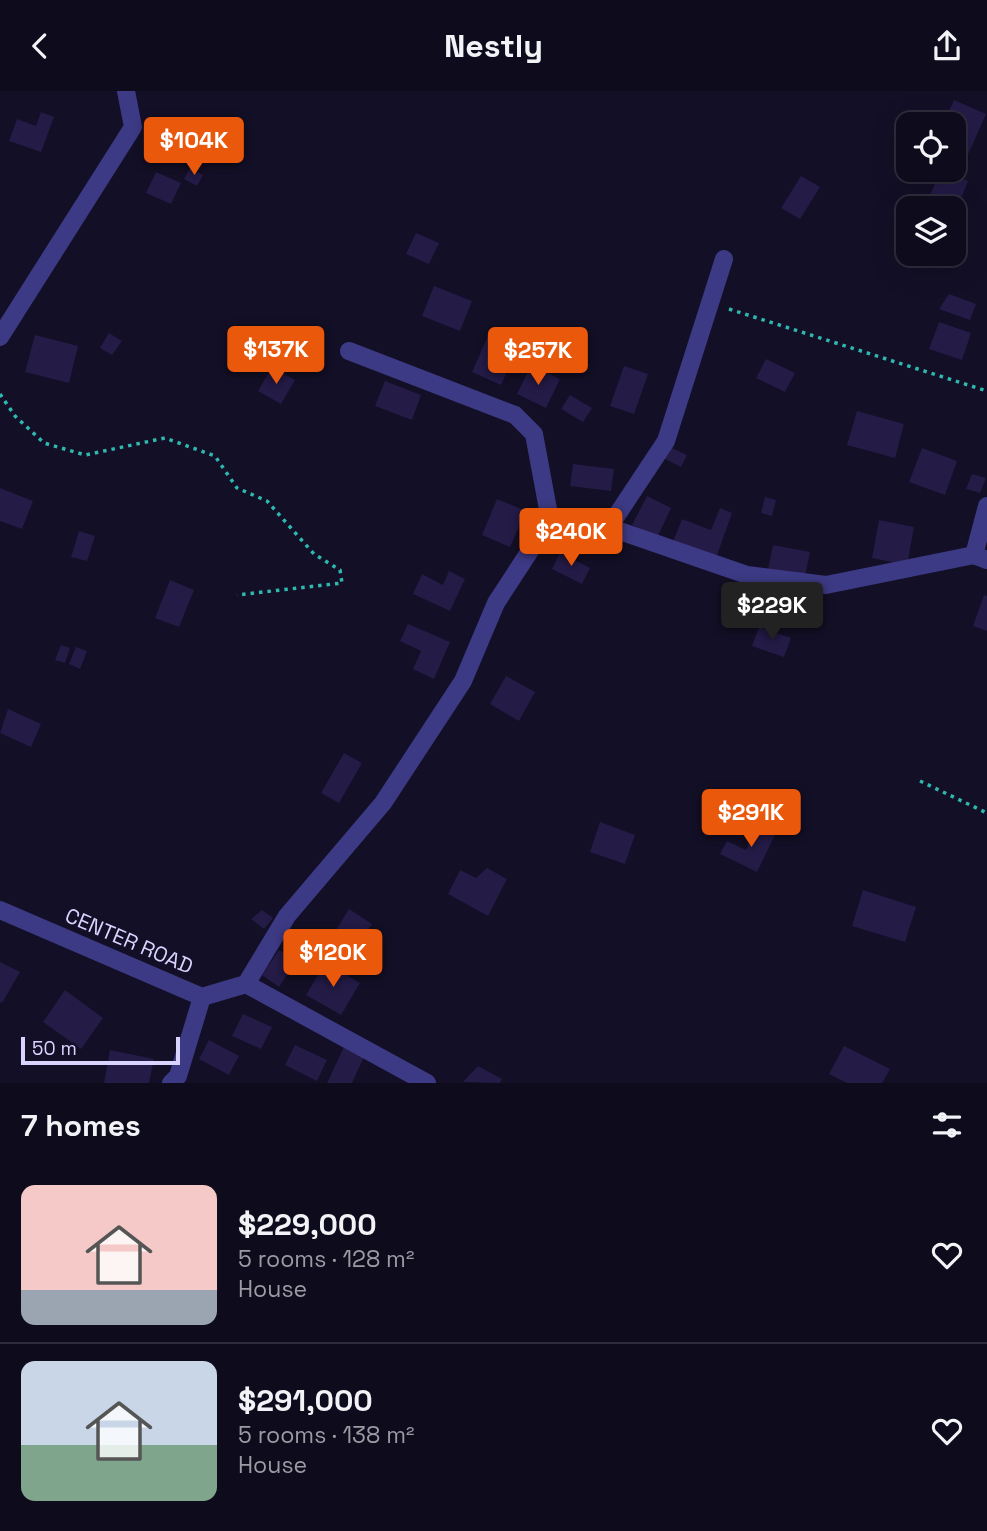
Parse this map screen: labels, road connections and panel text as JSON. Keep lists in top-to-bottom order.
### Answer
{
  "streets": {
    "street": ["CENTER ROAD"]
  },
  "scale_bar": "50 m",
  "page": {
    "header": "Nestly",
    "price": [
      "$104K",
      "$137K",
      "$257K",
      "$240K",
      "$229K",
      "$291K",
      "$120K"
    ],
    "scale": "50 m",
    "heading": "7 homes",
    "list": [
      {
        "name": "$229,000",
        "note": "5 rooms · 128 m² · House"
      },
      {
        "name": "$291,000",
        "note": "5 rooms · 138 m² · House"
      }
    ]
  }
}
